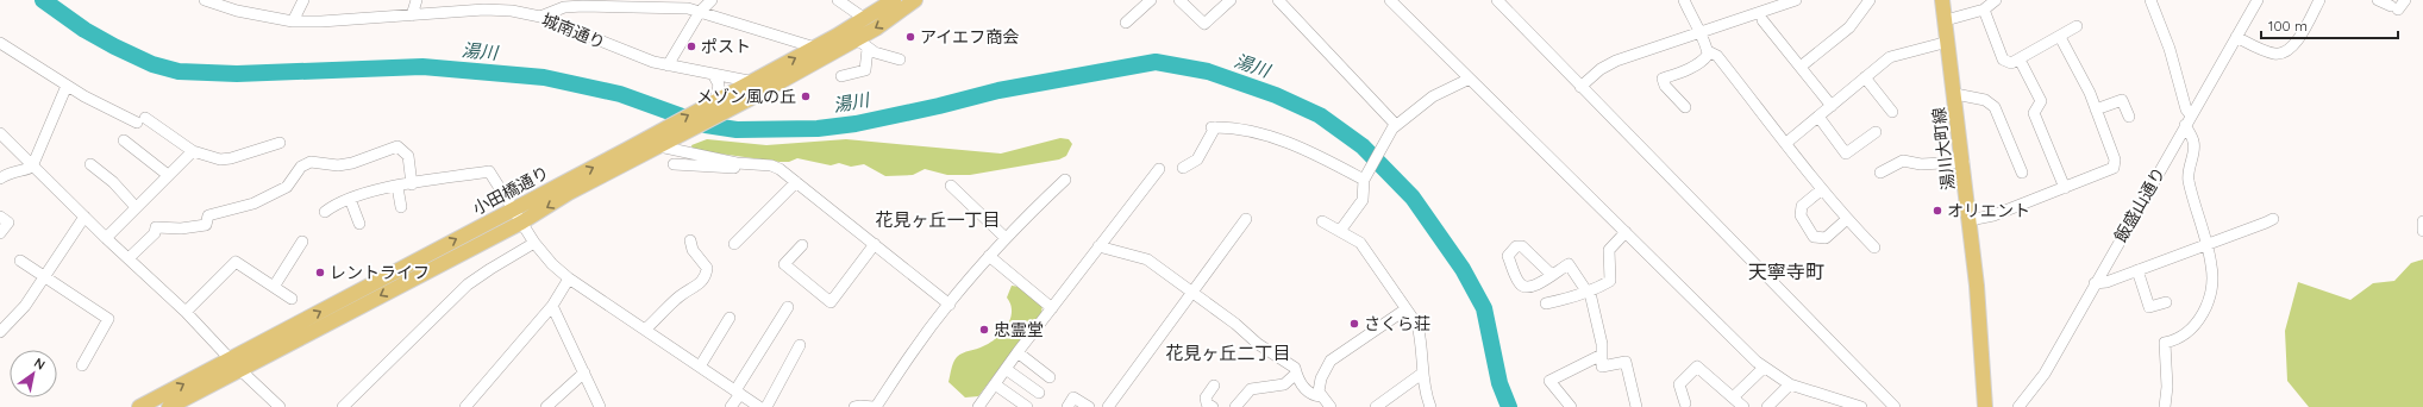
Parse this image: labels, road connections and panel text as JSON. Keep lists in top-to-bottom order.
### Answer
{
  "streets": {
    "main road": ["湯川大町線", "小田橋通り"],
    "street": ["城南通り", "飯盛山通り"]
  },
  "crossings": [
    ["城南通り", "小田橋通り"]
  ],
  "districts": ["花見ヶ丘一丁目", "天寧寺町", "花見ヶ丘二丁目"],
  "water": ["湯川"],
  "places": [
    "アイエフ商会",
    "ポスト",
    "メゾン風の丘",
    "オリエント",
    "レントライフ",
    "さくら荘",
    "忠霊堂"
  ],
  "scale_bar": "100 m",
  "north": "top right"
}
